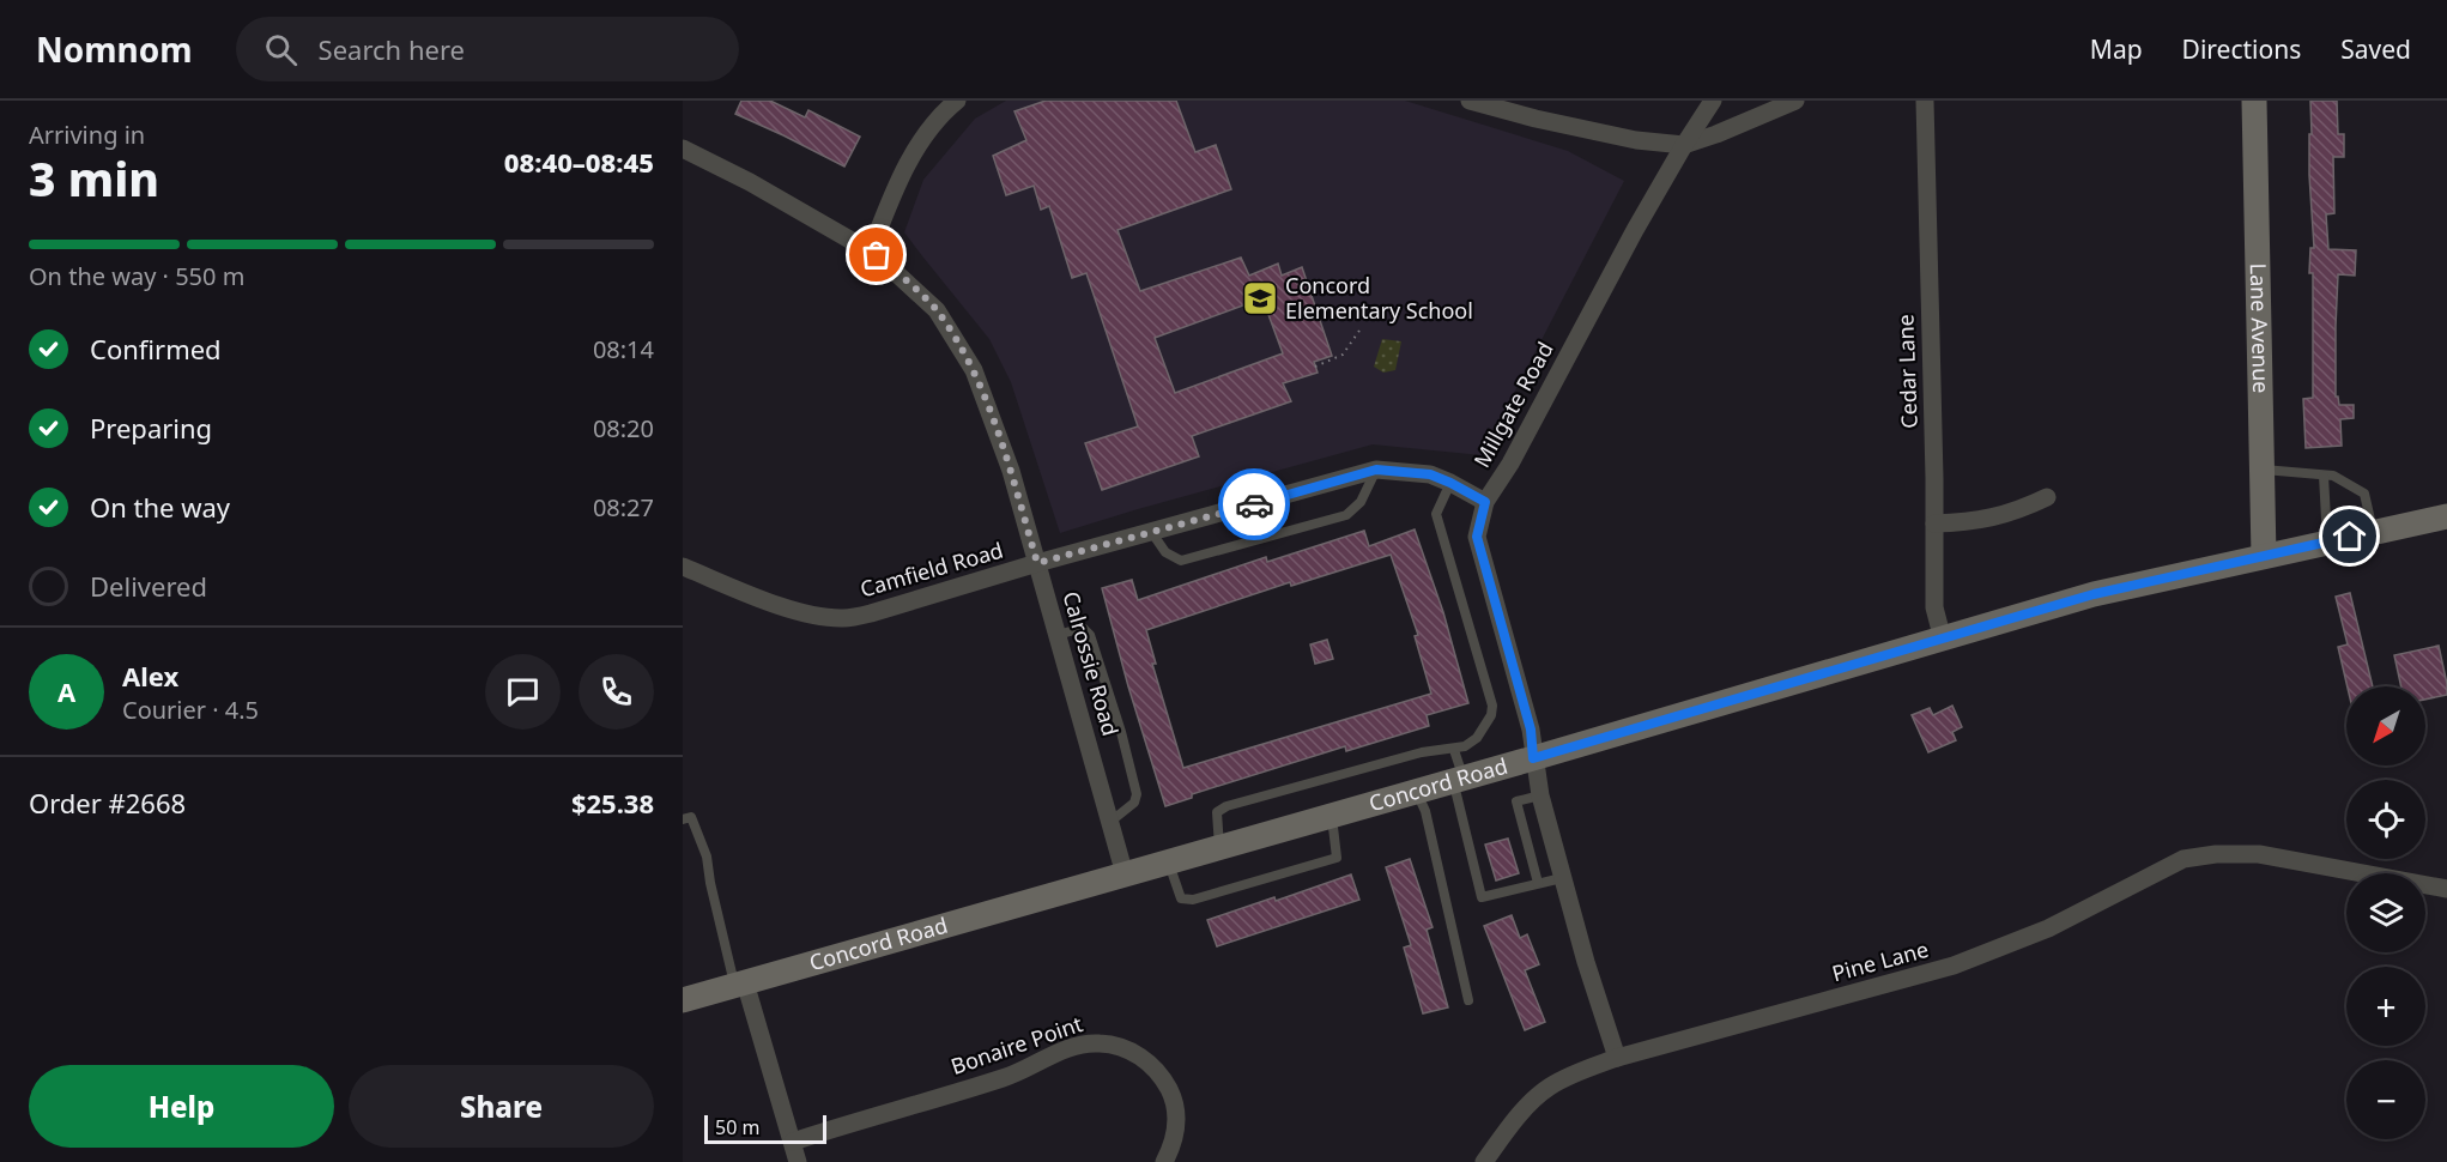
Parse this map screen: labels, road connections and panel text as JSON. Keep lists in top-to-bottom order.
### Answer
{
  "streets": {
    "street": [
      "Lane Avenue",
      "Cedar Lane",
      "Millgate Road",
      "Camfield Road",
      "Calrossie Road",
      "Concord Road",
      "Pine Lane",
      "Bonaire Point"
    ]
  },
  "crossings": [
    ["Lane Avenue", "Concord Road"],
    ["Cedar Lane", "Concord Road"],
    ["Millgate Road", "Camfield Road"],
    ["Millgate Road", "Concord Road"],
    ["Camfield Road", "Calrossie Road"],
    ["Calrossie Road", "Concord Road"]
  ],
  "places": {
    "school or university": ["Concord Elementary School"]
  },
  "scale_bar": "50 m",
  "north": "bottom left",
  "page": {
    "header": "Nomnom",
    "search": "Search here",
    "nav": ["Map", "Directions", "Saved"],
    "heading": ["3 min", "Arriving in", "08:40–08:45"],
    "panel": [
      "Alex",
      "Courier · 4.5",
      "Order #2668",
      "$25.38"
    ],
    "bar": "On the way · 550 m",
    "list": [
      ["Confirmed", "08:14"],
      ["Preparing", "08:20"],
      ["On the way", "08:27"],
      "Delivered"
    ],
    "round": "A",
    "map_buttons": ["+", "−"],
    "buttons": ["Help", "Share"],
    "scale": "50 m"
  }
}
